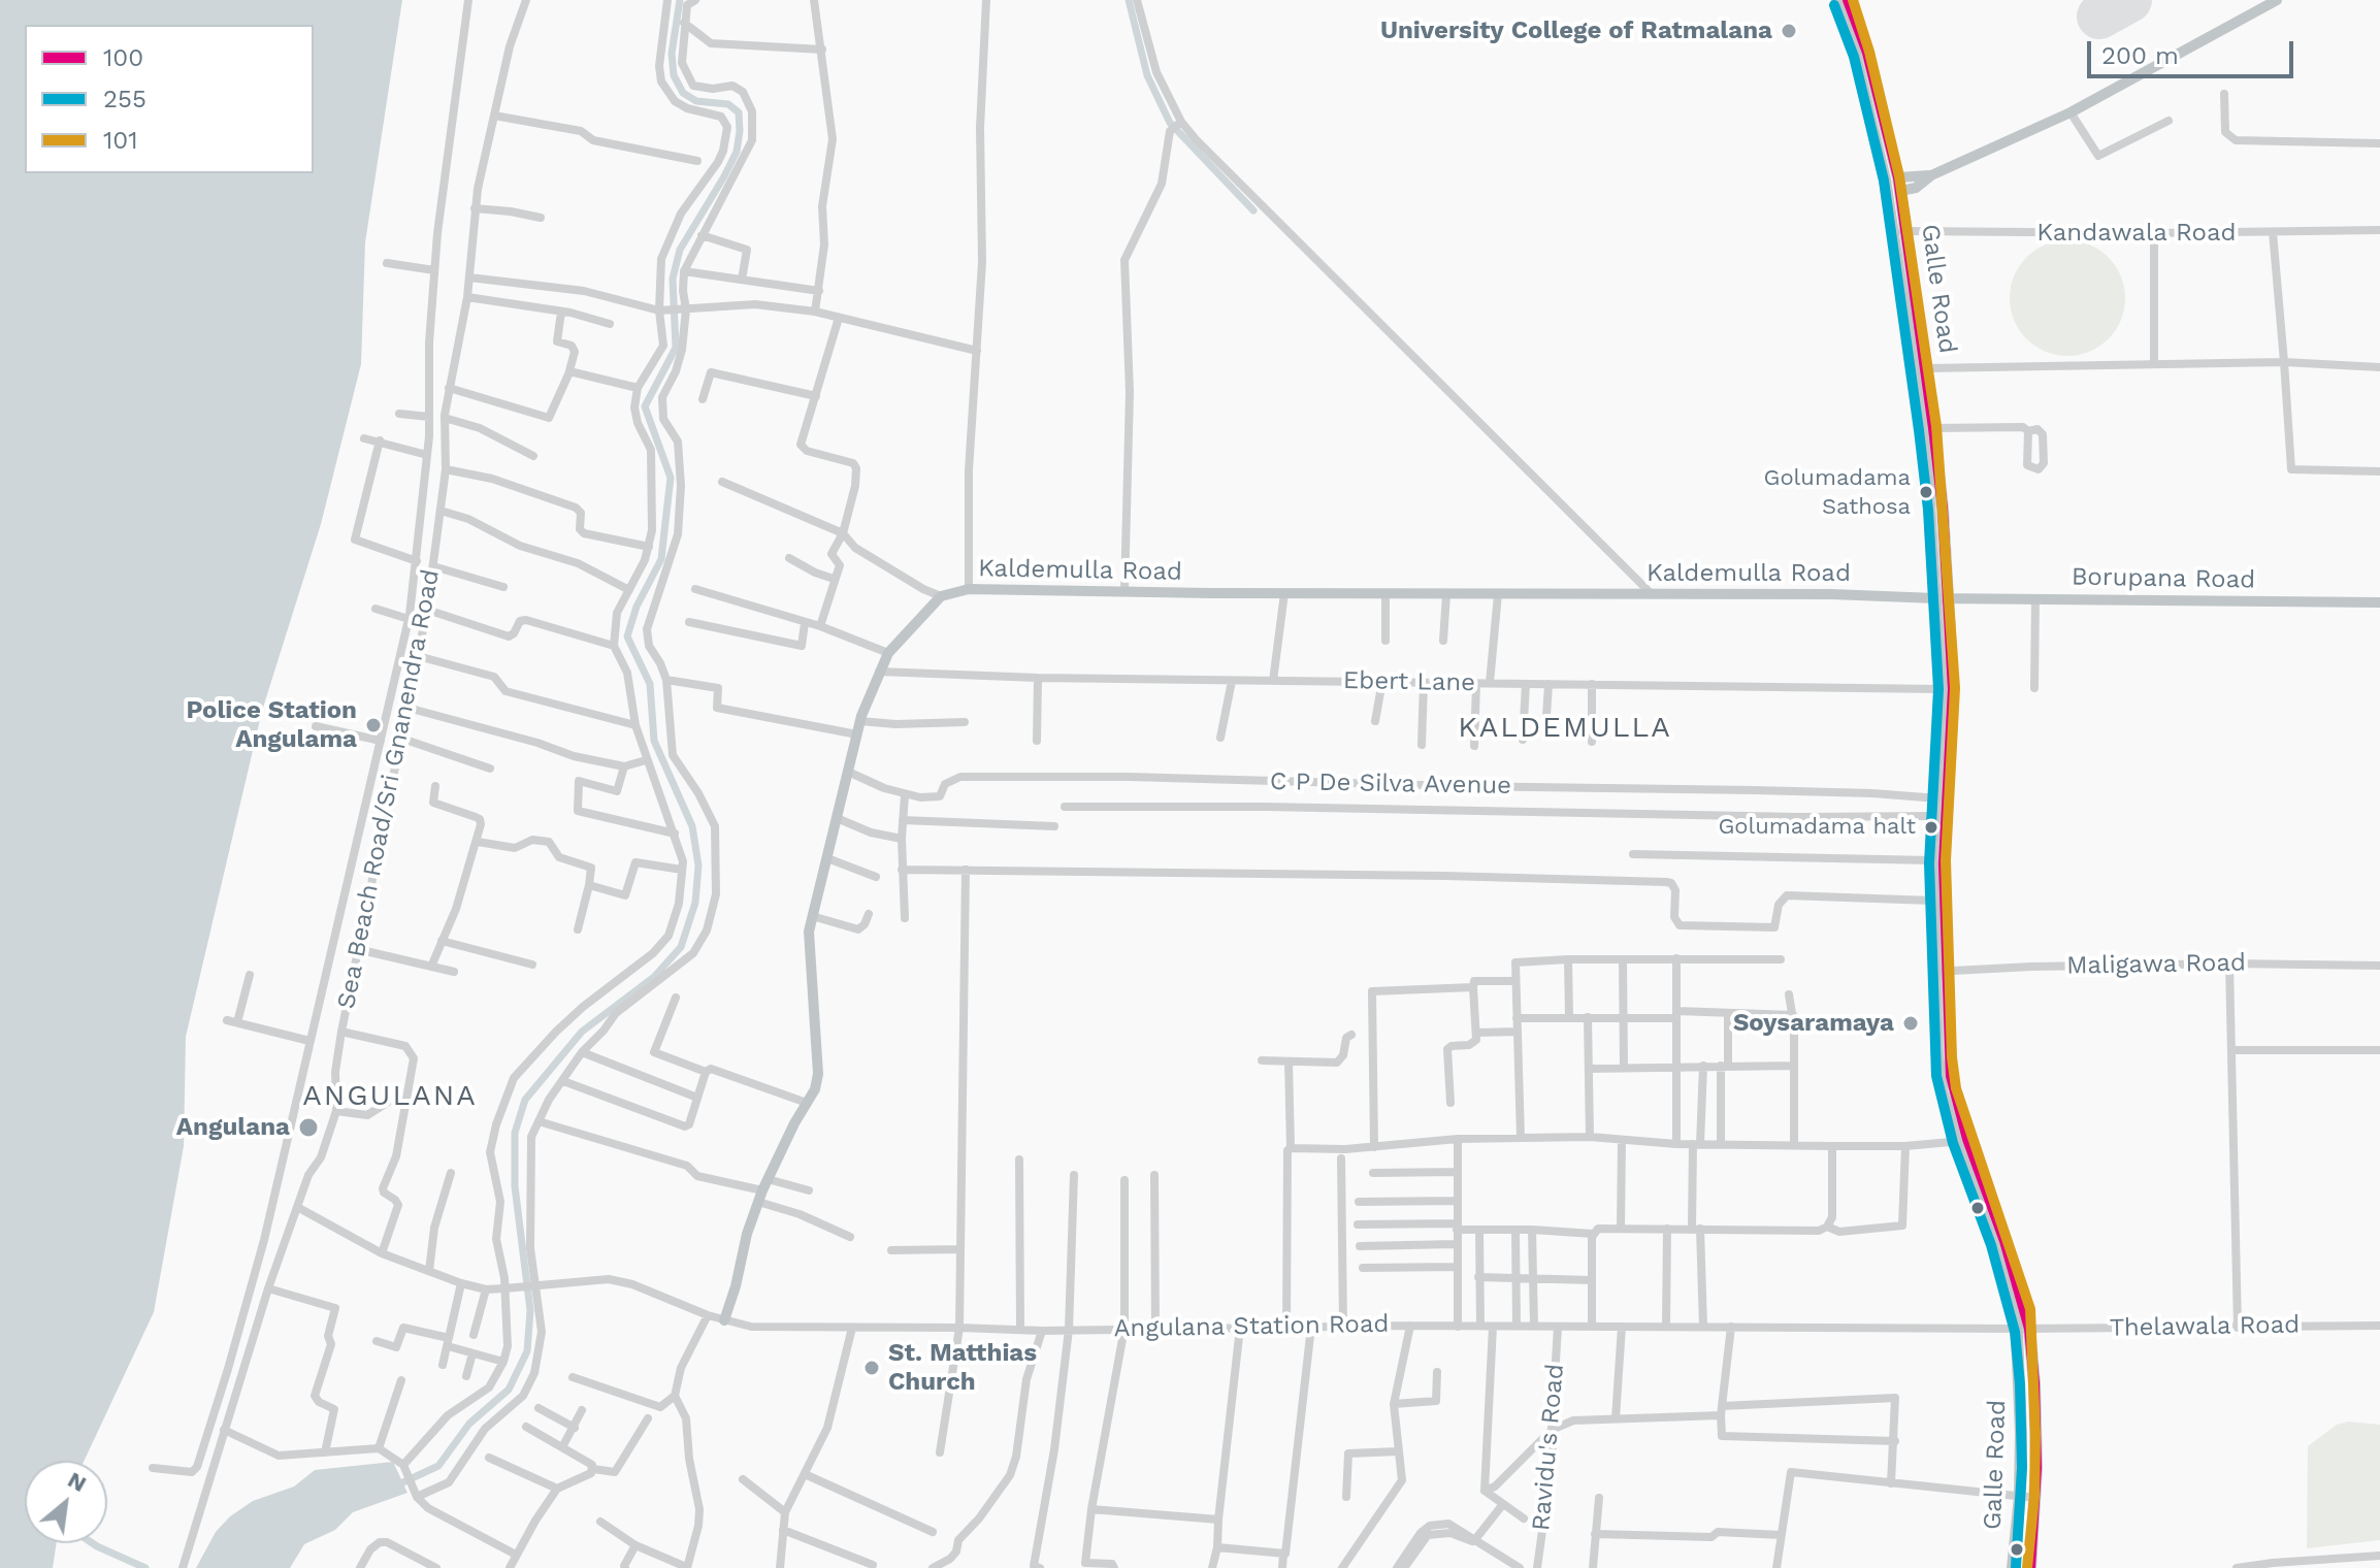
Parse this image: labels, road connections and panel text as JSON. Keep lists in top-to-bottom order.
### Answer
{
  "streets": {
    "highway": ["Galle Road"],
    "main road": ["Kaldemulla Road", "Borupana Road"],
    "street": [
      "Kandawala Road",
      "Ebert Lane",
      "C P De Silva Avenue",
      "Sea Beach Road/Sri Gnanendra Road",
      "Maligawa Road",
      "Angulana Station Road",
      "Thelawala Road",
      "Ravidu's Road"
    ]
  },
  "crossings": [
    ["Kandawala Road", "Galle Road"],
    ["Galle Road", "Kaldemulla Road"],
    ["Galle Road", "Borupana Road"],
    ["Galle Road", "Ebert Lane"],
    ["Galle Road", "C P De Silva Avenue"],
    ["Galle Road", "Maligawa Road"],
    ["Galle Road", "Angulana Station Road"],
    ["Galle Road", "Thelawala Road"],
    ["Kaldemulla Road", "Borupana Road"],
    ["Angulana Station Road", "Thelawala Road"],
    ["Angulana Station Road", "Ravidu's Road"]
  ],
  "districts": ["KALDEMULLA", "ANGULANA"],
  "places": [
    "University College of Ratmalana",
    "Golumadama Sathosa",
    "Police Station Angulama",
    "Golumadama halt",
    "Soysaramaya",
    "Angulana",
    "St. Matthias Church"
  ],
  "lines": ["transit line 100", "transit line 101", "transit line 255"],
  "legend": ["100", "255", "101"],
  "scale_bar": "200 m",
  "north": "top right"
}
